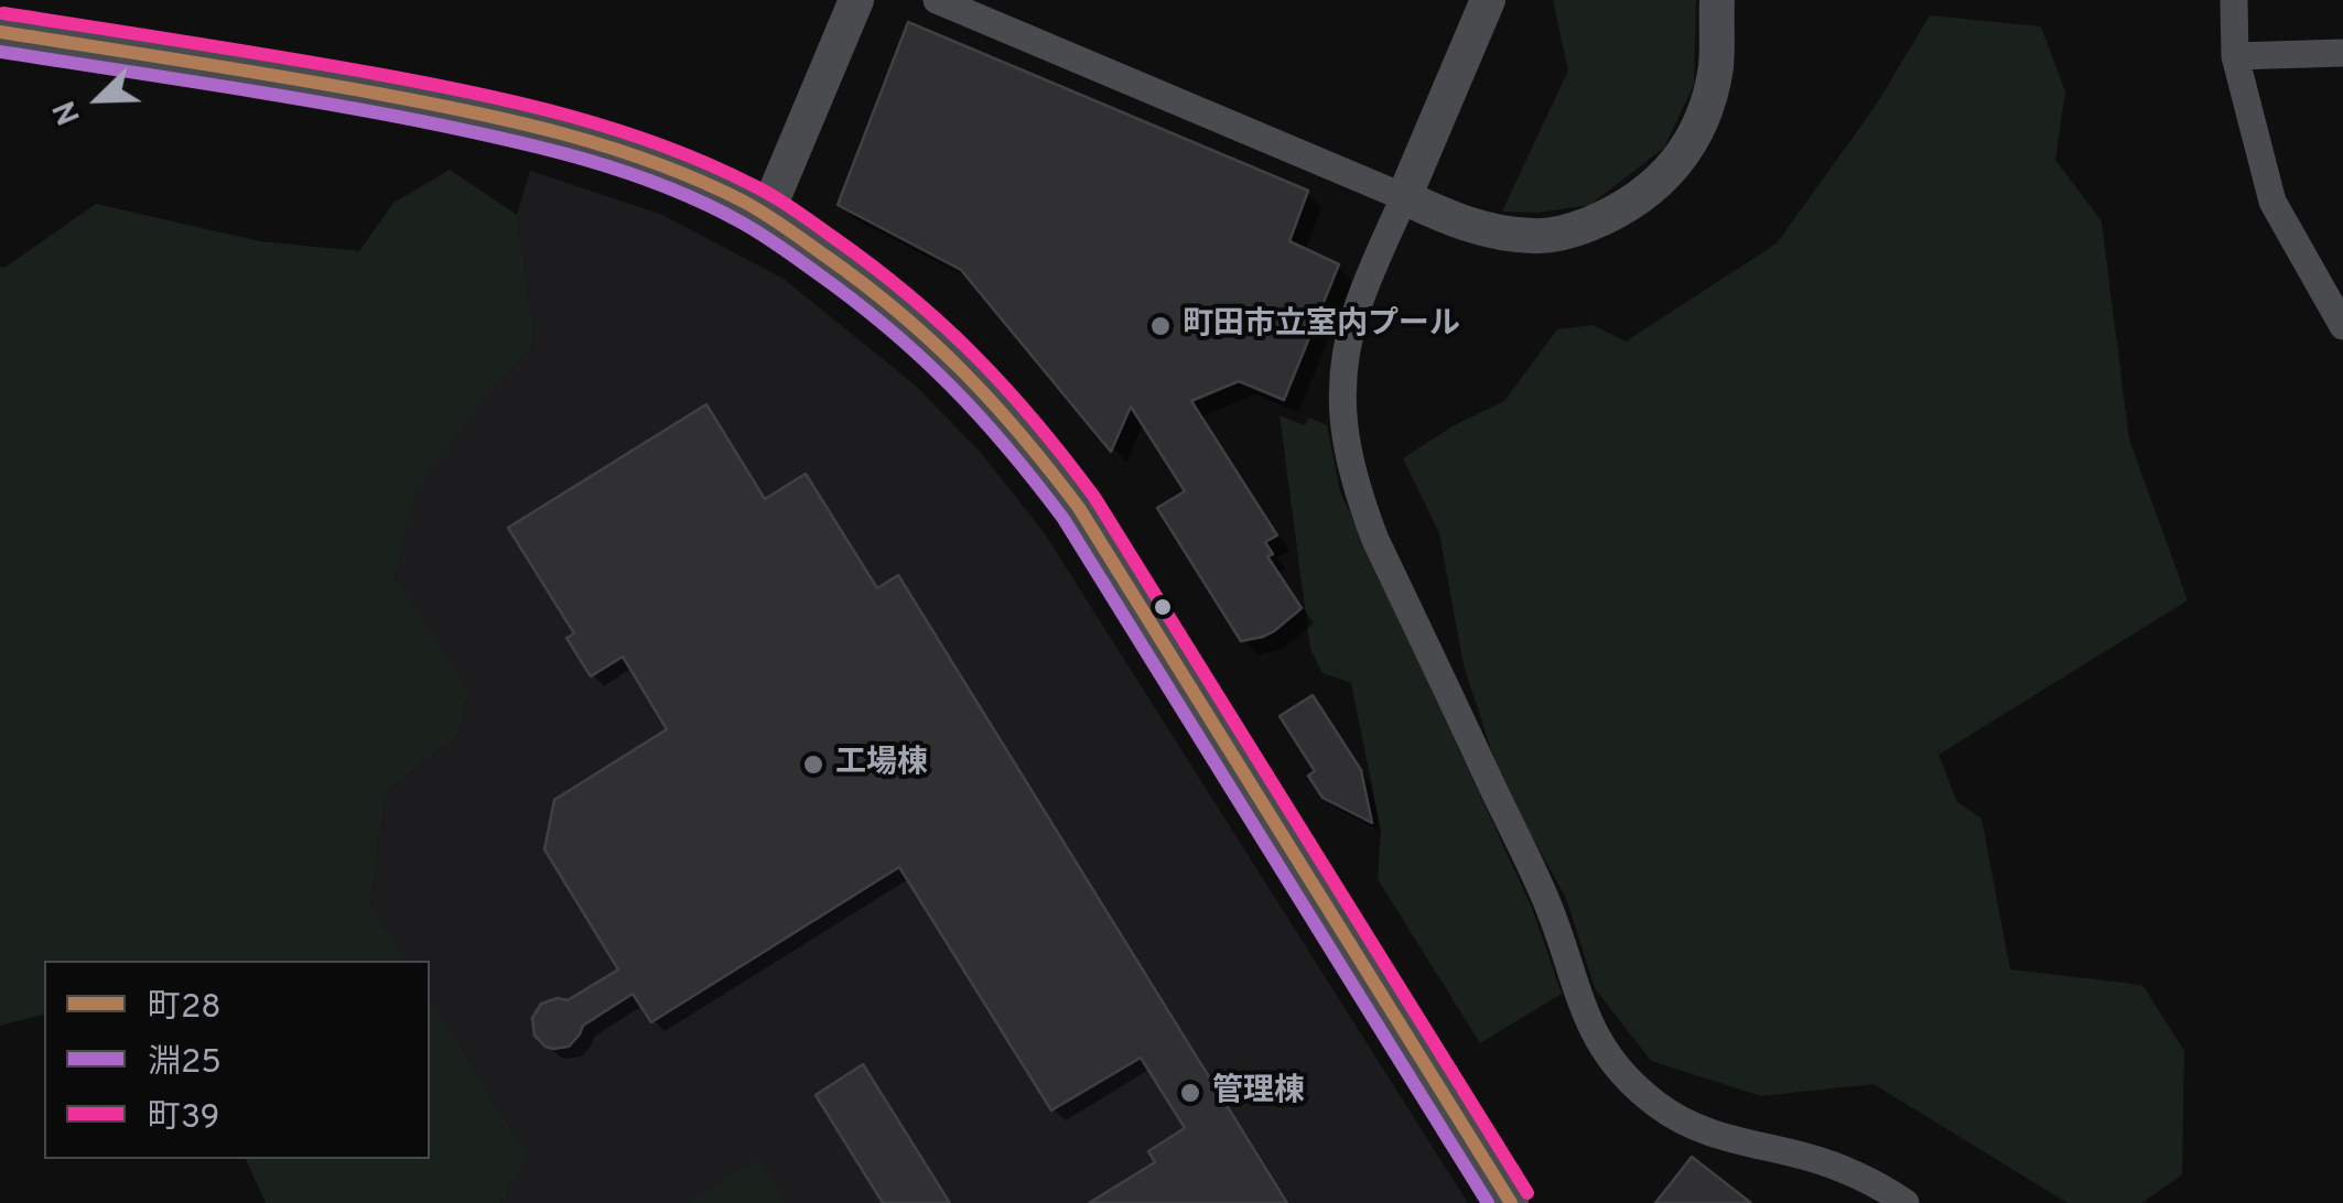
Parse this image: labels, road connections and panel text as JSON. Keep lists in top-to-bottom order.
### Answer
{
  "places": ["町田市立室内プール", "工場棟", "管理棟"],
  "lines": ["transit line 町39", "transit line 町28", "transit line 淵25"],
  "legend": ["町28", "淵25", "町39"],
  "north": "bottom left"
}
